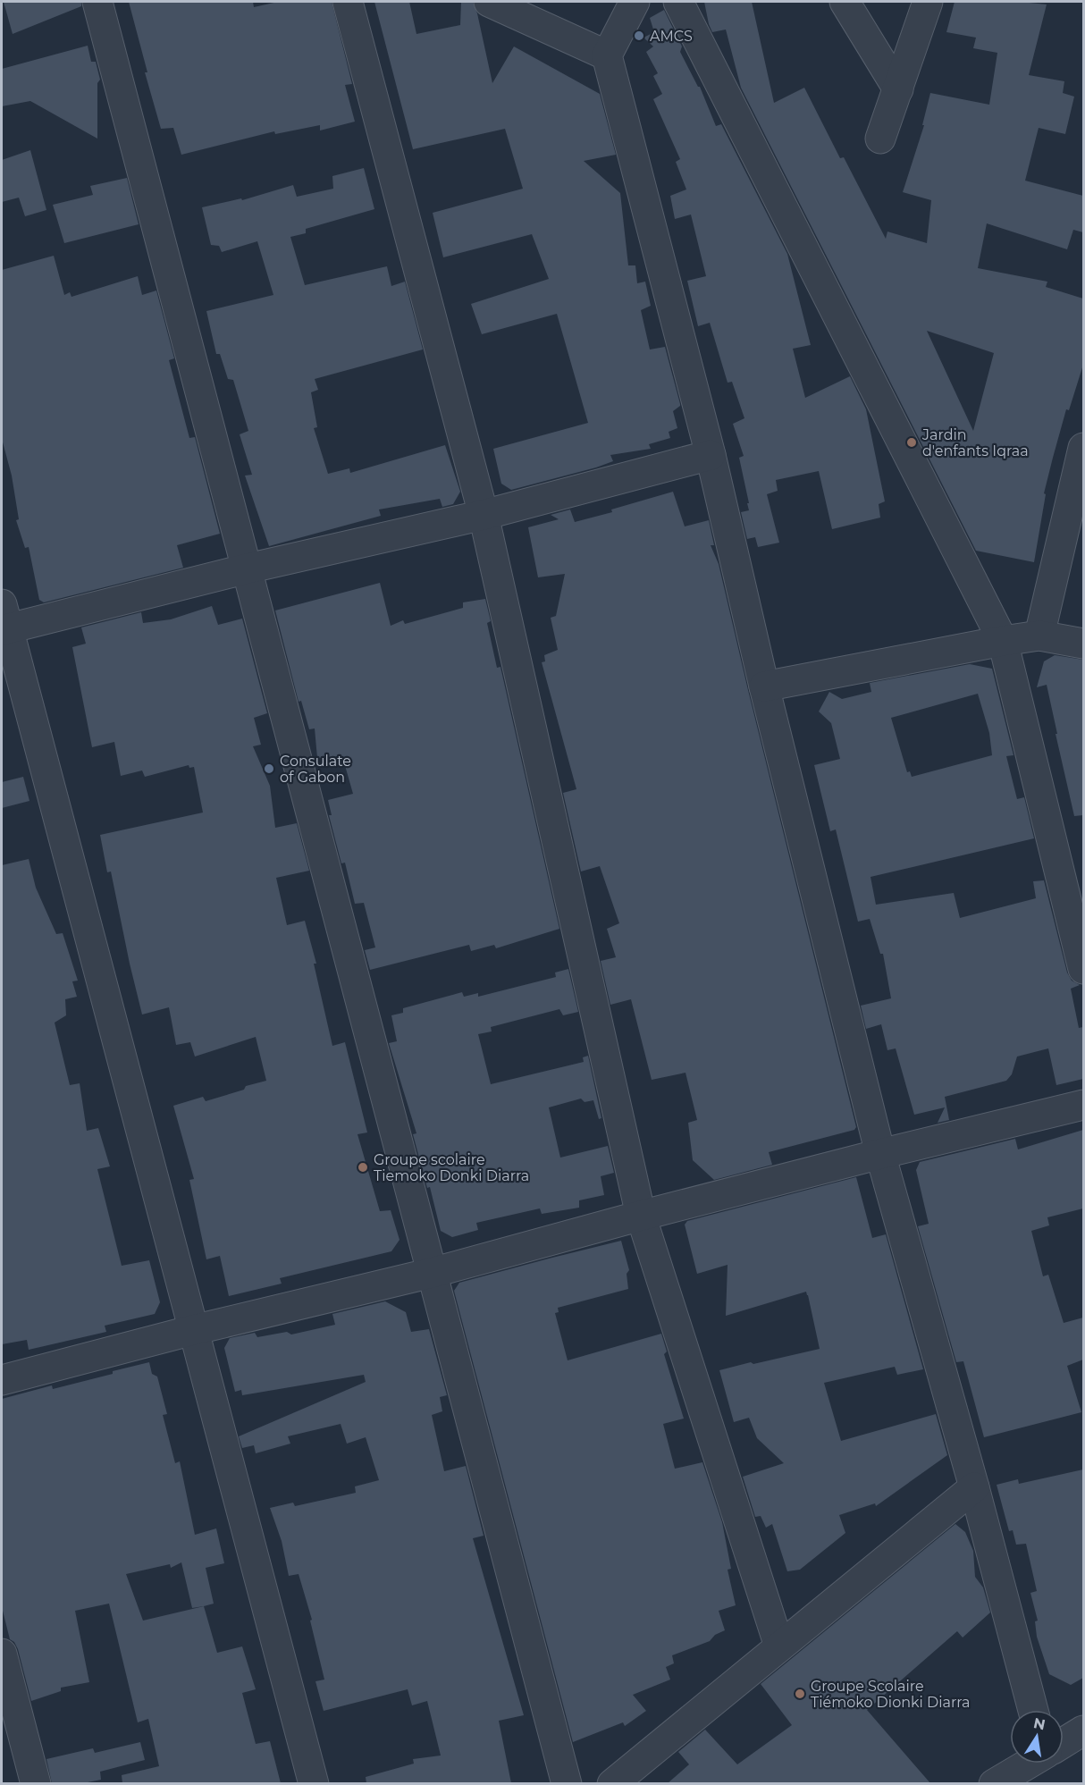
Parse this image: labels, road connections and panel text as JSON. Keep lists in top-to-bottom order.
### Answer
{
  "places": [
    "AMCS",
    "Jardin d'enfants Iqraa",
    "Consulate of Gabon",
    "Groupe scolaire Tiemoko Donki Diarra",
    "Groupe Scolaire Tiémoko Dionki Diarra"
  ],
  "north": "top"
}
